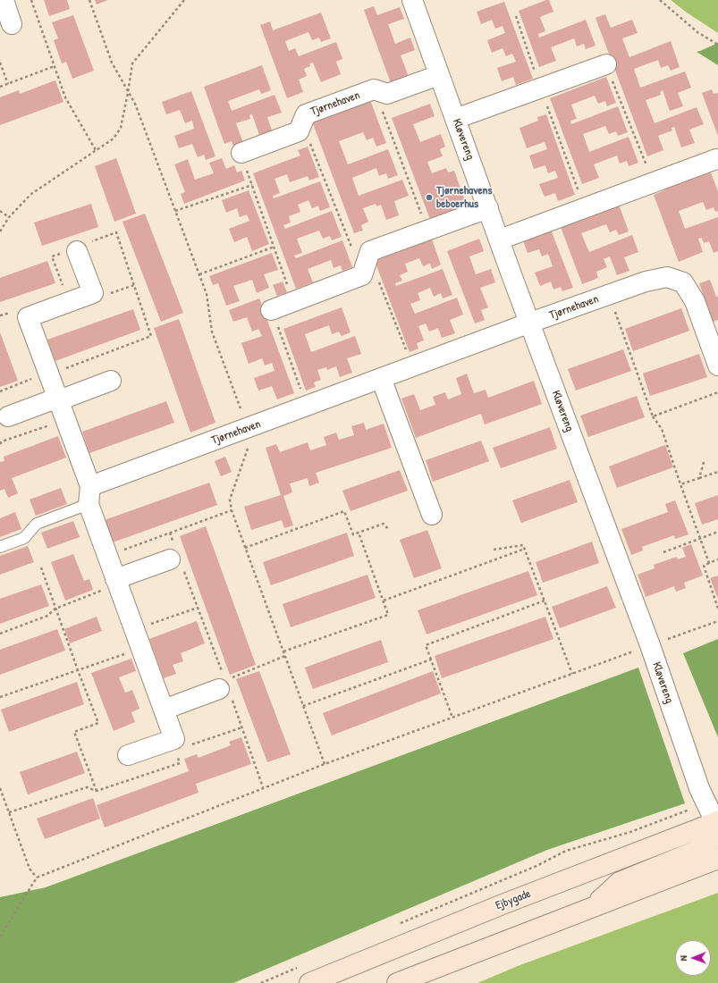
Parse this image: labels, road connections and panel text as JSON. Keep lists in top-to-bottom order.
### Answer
{
  "streets": {
    "main road": ["Ejbygade"],
    "street": ["Tjørnehaven", "Kløvereng"]
  },
  "crossings": [
    ["Tjørnehaven", "Kløvereng"],
    ["Kløvereng", "Ejbygade"]
  ],
  "places": ["Tjørnehavens beboerhus"],
  "north": "left"
}
